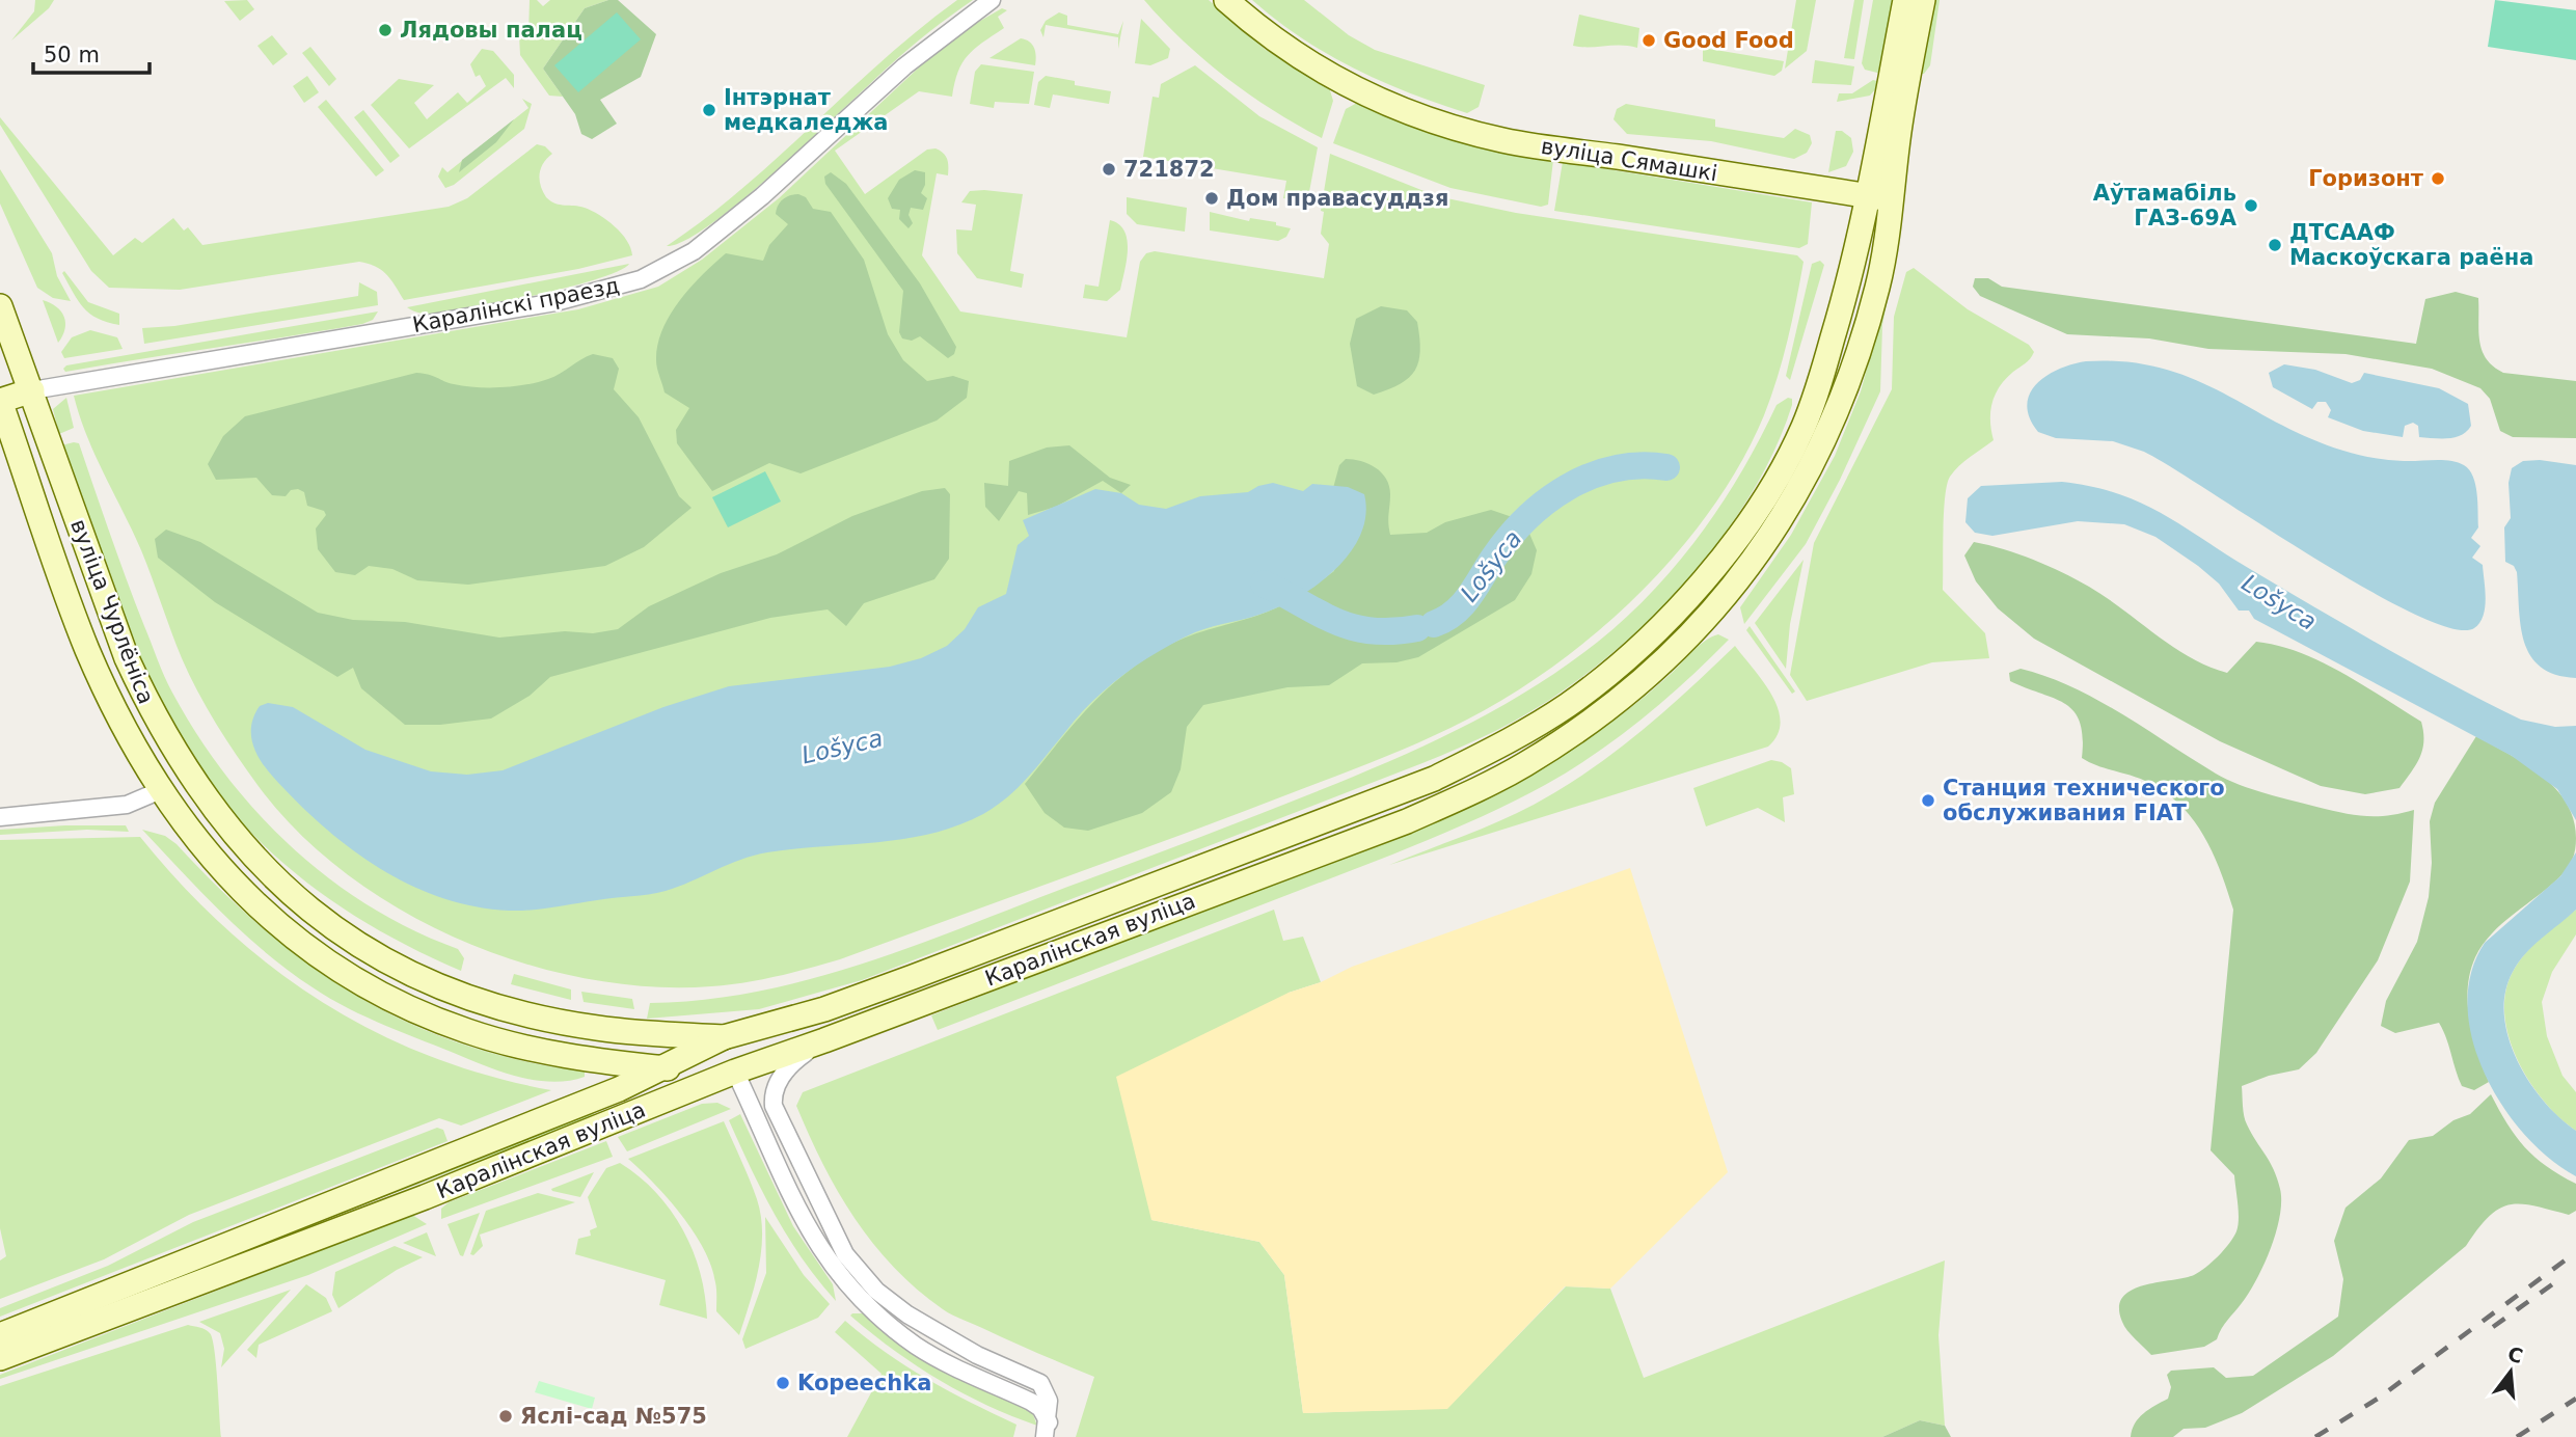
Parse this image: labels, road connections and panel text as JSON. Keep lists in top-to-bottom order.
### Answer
{
  "streets": {
    "main road": ["вуліца Сямашкі", "вуліца Чурлёніса", "Каралінская вуліца"],
    "street": ["Каралінскі праезд"]
  },
  "crossings": [
    ["вуліца Сямашкі", "Каралінская вуліца"],
    ["Каралінскі праезд", "вуліца Чурлёніса"],
    ["вуліца Чурлёніса", "Каралінская вуліца"]
  ],
  "water": ["Lošyca"],
  "places": [
    "Лядовы палац",
    "Good Food",
    "Інтэрнат медкаледжа",
    "721872",
    "Горизонт",
    "Дом правасуддзя",
    "Аўтамабіль ГАЗ-69А",
    "ДТСААФ Маскоўскага раёна",
    "Станция технического обслуживания FIAT",
    "Kopeechka",
    "Яслі-сад №575"
  ],
  "scale_bar": "50 m",
  "north": "top"
}
